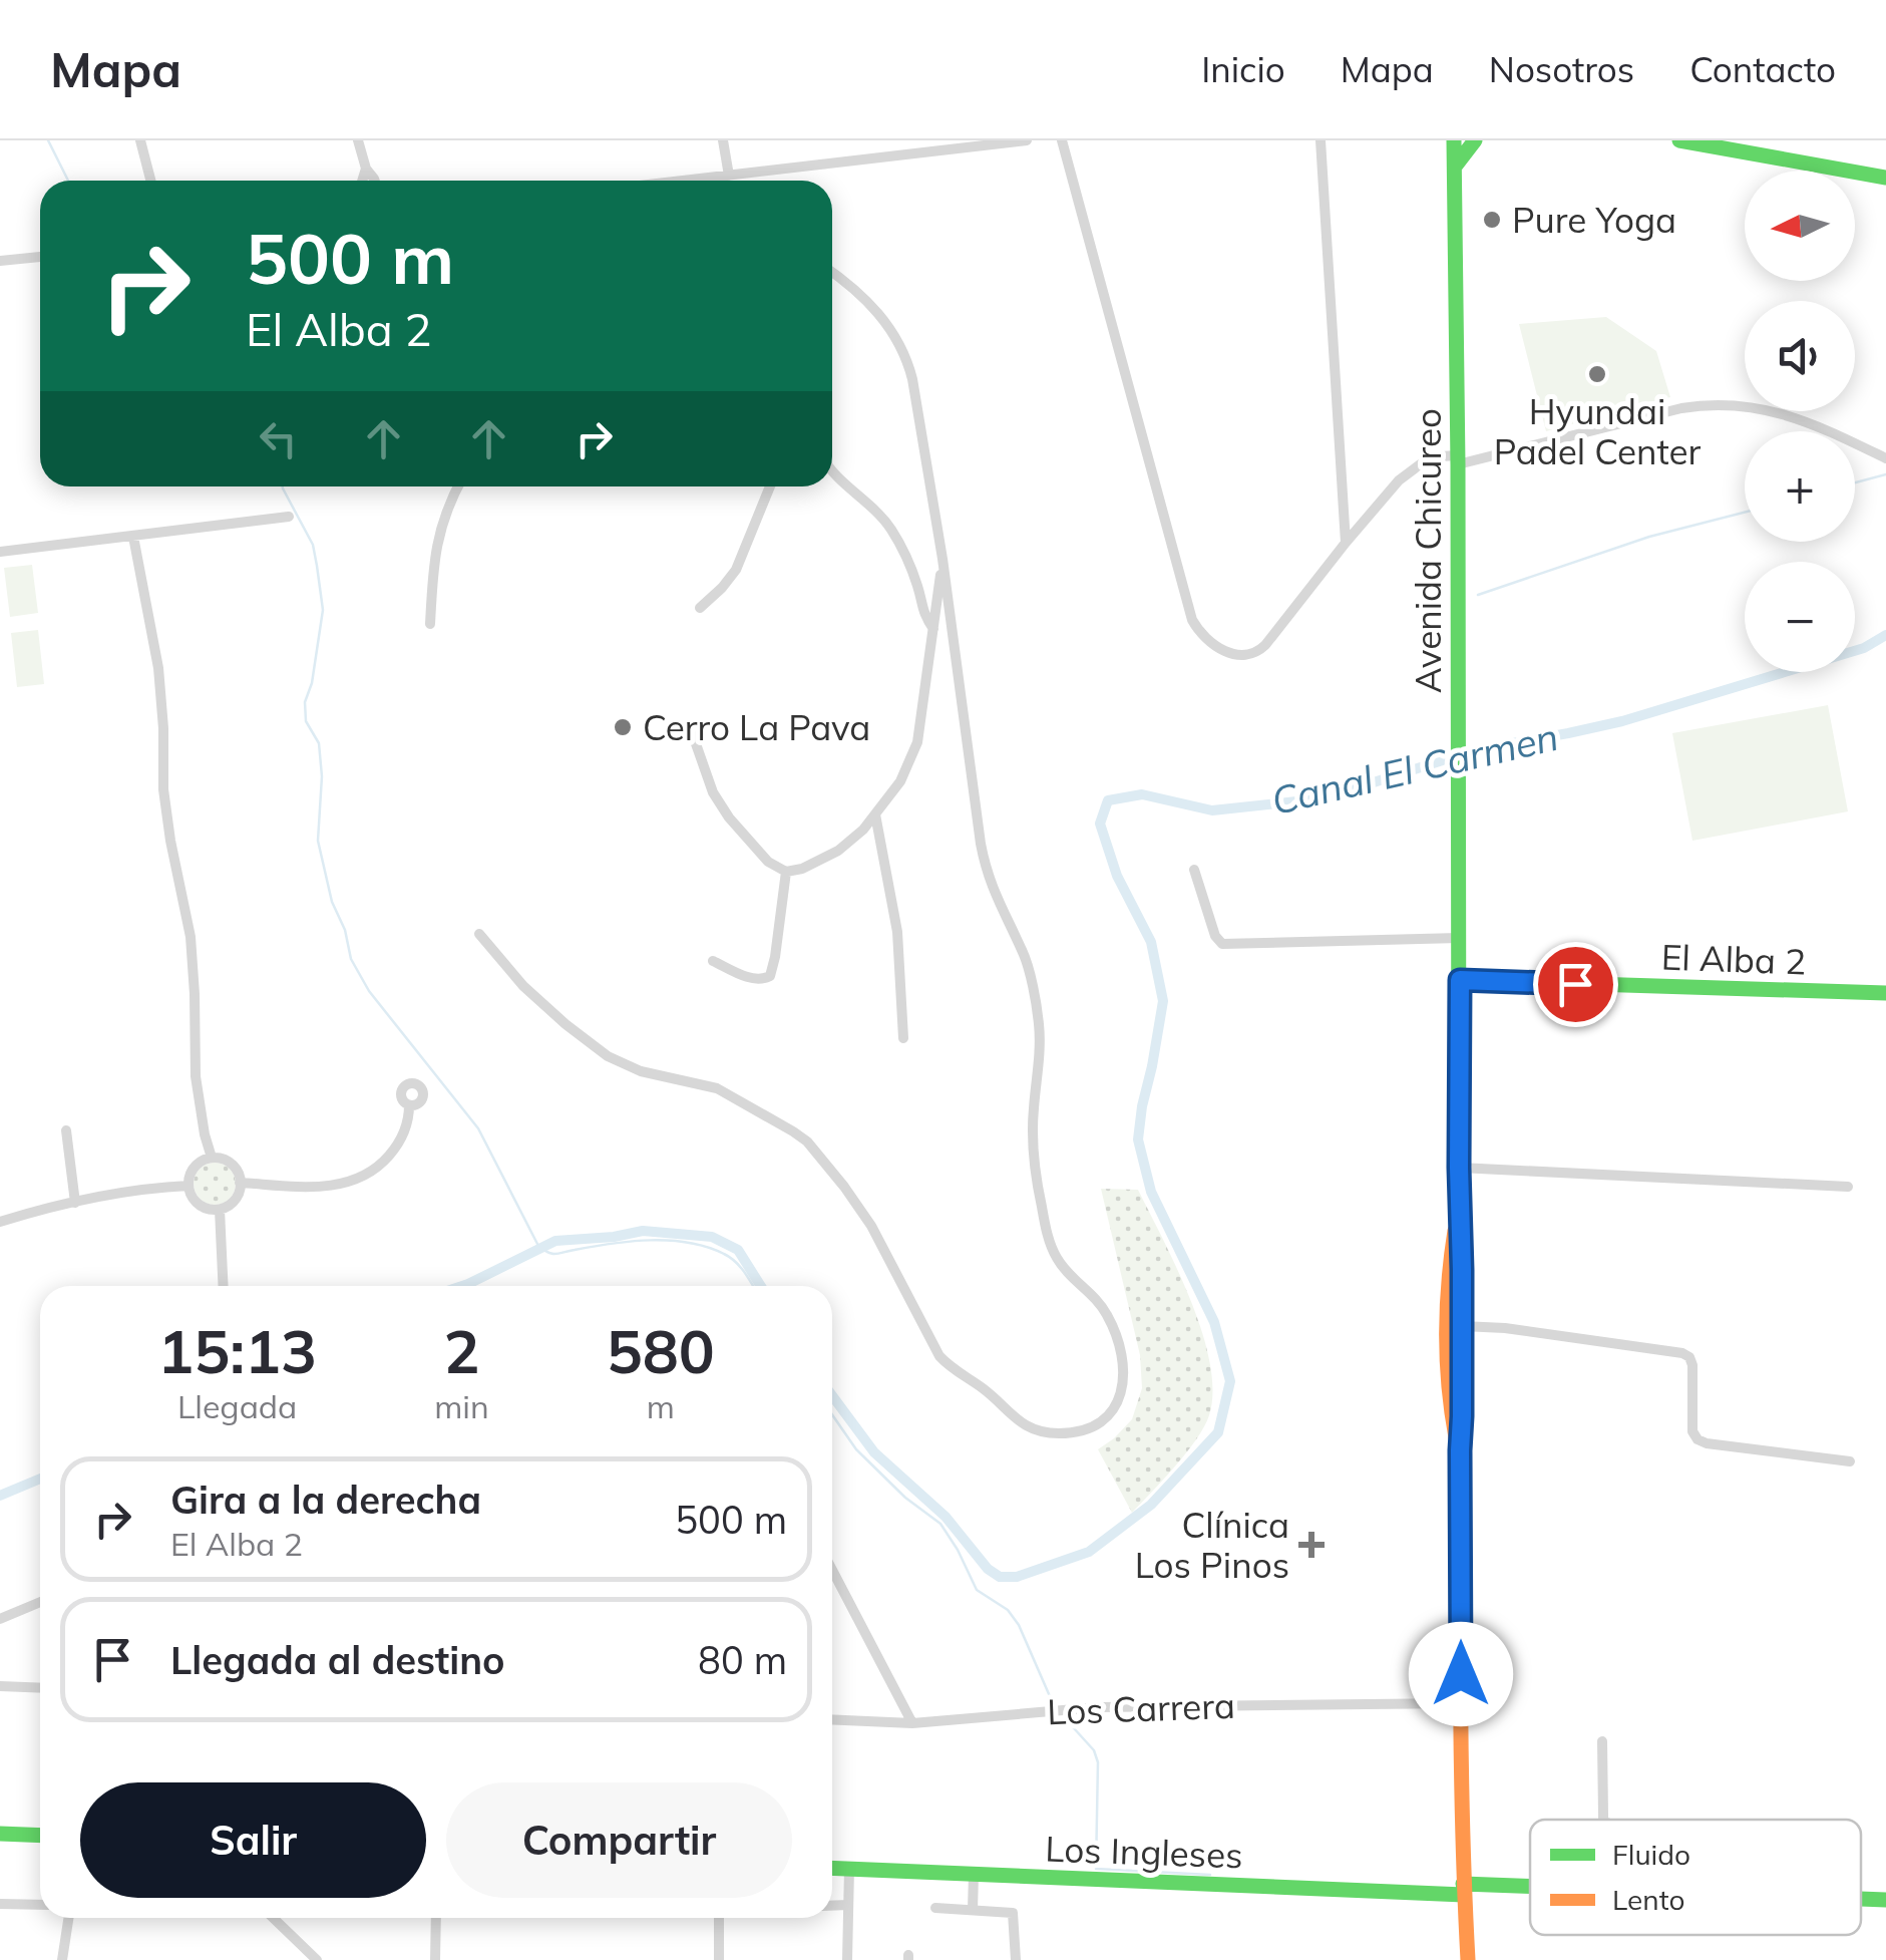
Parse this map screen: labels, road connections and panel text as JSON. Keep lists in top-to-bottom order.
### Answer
{
  "streets": {
    "main road": ["Avenida Chicureo", "El Alba 2", "Los Ingleses"],
    "street": ["Los Carrera"]
  },
  "crossings": [
    ["Avenida Chicureo", "El Alba 2"],
    ["Avenida Chicureo", "Los Carrera"],
    ["Avenida Chicureo", "Los Ingleses"]
  ],
  "water": ["Canal El Carmen"],
  "places": {
    "other": ["Pure Yoga", "Hyundai Padel Center", "Cerro La Pava"],
    "health": ["Clínica Los Pinos"]
  },
  "legend": ["Fluido", "Lento"],
  "north": "left",
  "page": {
    "header": "Mapa",
    "nav": [
      "Inicio",
      "Mapa",
      "Nosotros",
      "Contacto"
    ],
    "map_buttons": ["+", "−"],
    "turn": ["500 m", "El Alba 2"],
    "eta": [
      "15:13",
      "Llegada",
      "2",
      "min",
      "580",
      "m"
    ],
    "list": [
      {
        "name": "Gira a la derecha",
        "note": "El Alba 2",
        "value": "500 m"
      },
      {
        "name": "Llegada al destino",
        "value": "80 m"
      }
    ],
    "buttons": ["Salir", "Compartir"]
  }
}
